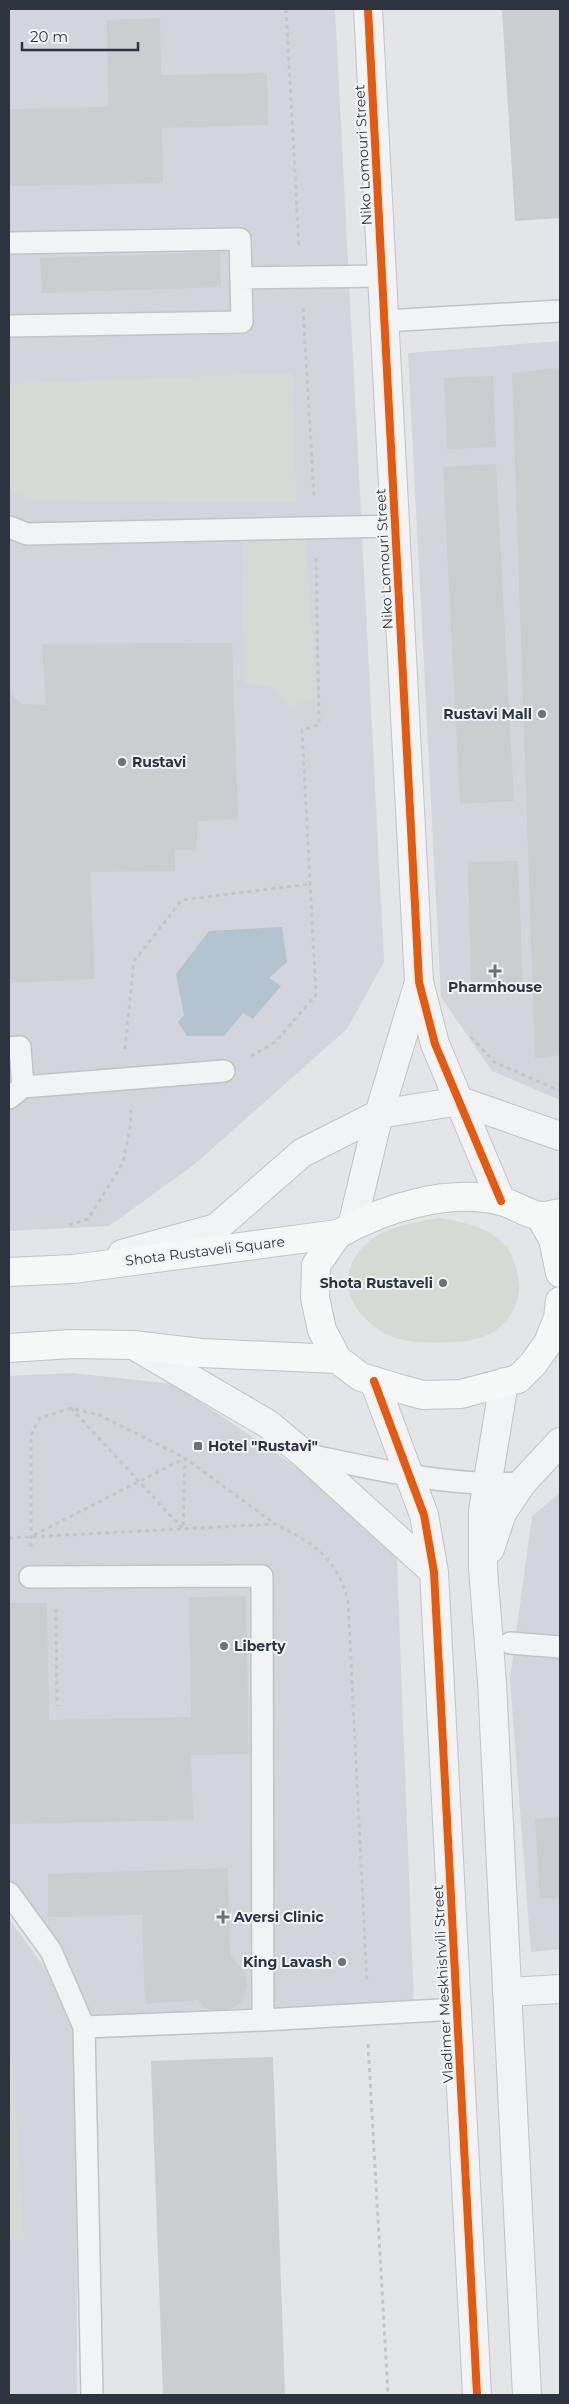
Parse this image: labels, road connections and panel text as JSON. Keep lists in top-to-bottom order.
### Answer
{
  "streets": {
    "main road": ["Shota Rustaveli Square"],
    "street": ["Niko Lomouri Street", "Vladimer Meskhishvili Street"]
  },
  "places": {
    "other": [
      "Rustavi Mall",
      "Rustavi",
      "Shota Rustaveli",
      "Liberty",
      "King Lavash"
    ],
    "health": ["Pharmhouse", "Aversi Clinic"],
    "transit": ["Hotel \"Rustavi\""]
  },
  "scale_bar": "20 m"
}
